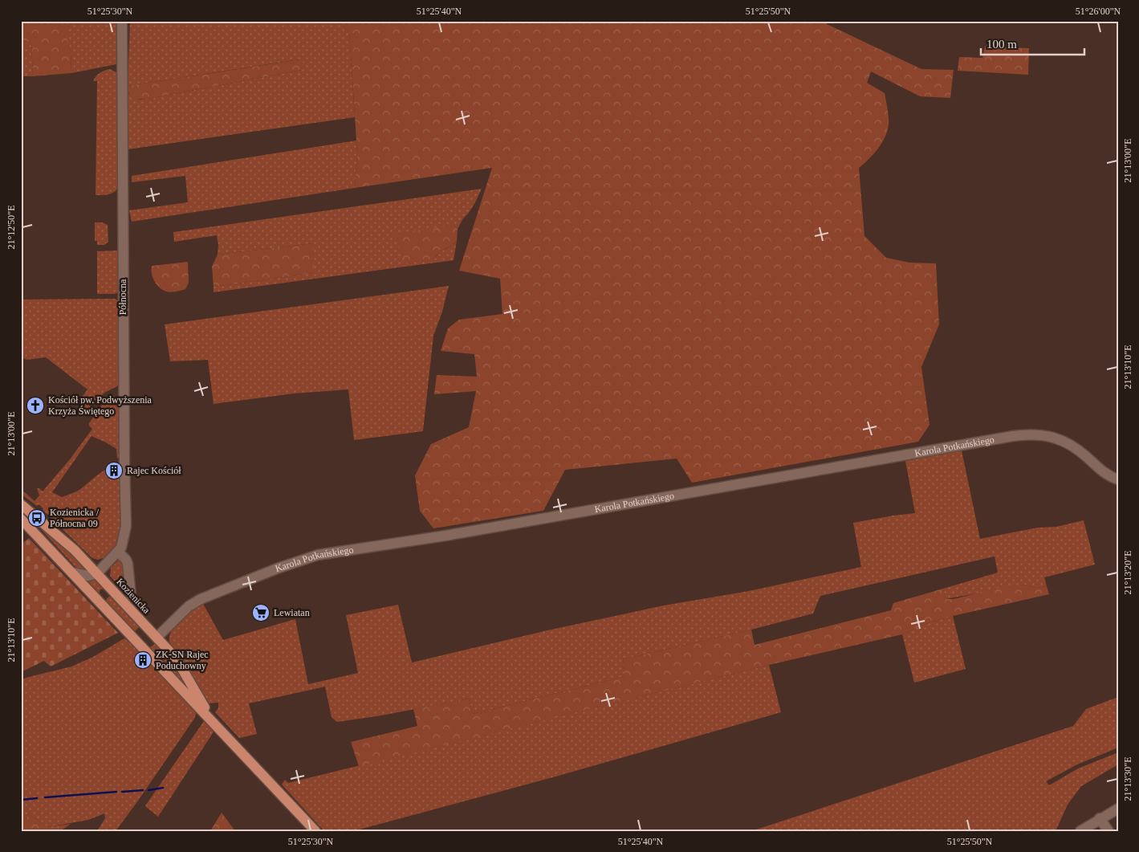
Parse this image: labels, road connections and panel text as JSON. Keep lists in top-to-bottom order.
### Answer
{
  "streets": {
    "main road": ["Kozienicka"],
    "street": ["Północna", "Karola Potkańskiego"]
  },
  "crossings": [
    ["Północna", "Kozienicka"]
  ],
  "places": {
    "church": ["Kościół pw. Podwyższenia Krzyża Świętego"],
    "building": ["Rajec Kościół", "ZK-SN Rajec Poduchowny"],
    "bus stop": ["Kozienicka / Północna 09"],
    "supermarket": ["Lewiatan"]
  },
  "scale_bar": "100 m",
  "coordinates": [
    "51°25'30\"N",
    "51°25'40\"N",
    "51°25'50\"N",
    "51°26'00\"N",
    "21°13'00\"E",
    "21°12'50\"E",
    "21°13'10\"E",
    "21°13'20\"E",
    "21°13'30\"E"
  ]
}
